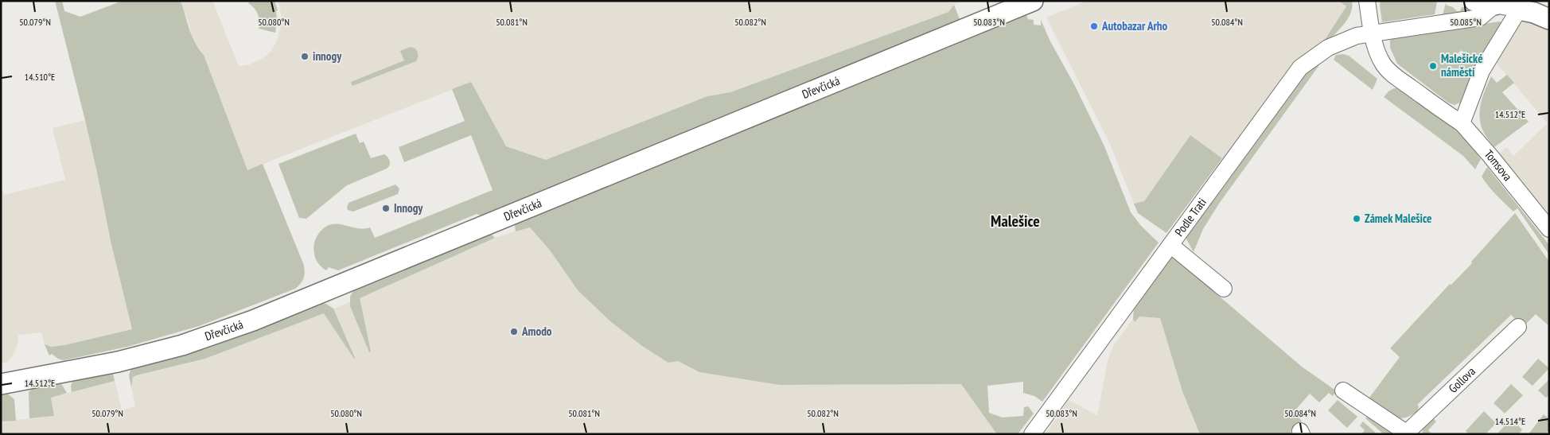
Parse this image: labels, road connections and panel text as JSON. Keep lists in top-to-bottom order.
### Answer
{
  "streets": {
    "main road": ["Dřevčická"],
    "street": ["Tomsova", "Podle Trati", "Gollova"]
  },
  "districts": ["Malešice"],
  "places": [
    "Autobazar Arho",
    "innogy",
    "Malešické náměstí",
    "Innogy",
    "Zámek Malešice",
    "Amodo"
  ],
  "coordinates": [
    "50.079°N",
    "50.080°N",
    "50.081°N",
    "50.082°N",
    "50.083°N",
    "50.084°N",
    "50.085°N",
    "14.510°E",
    "14.512°E",
    "14.514°E"
  ]
}
